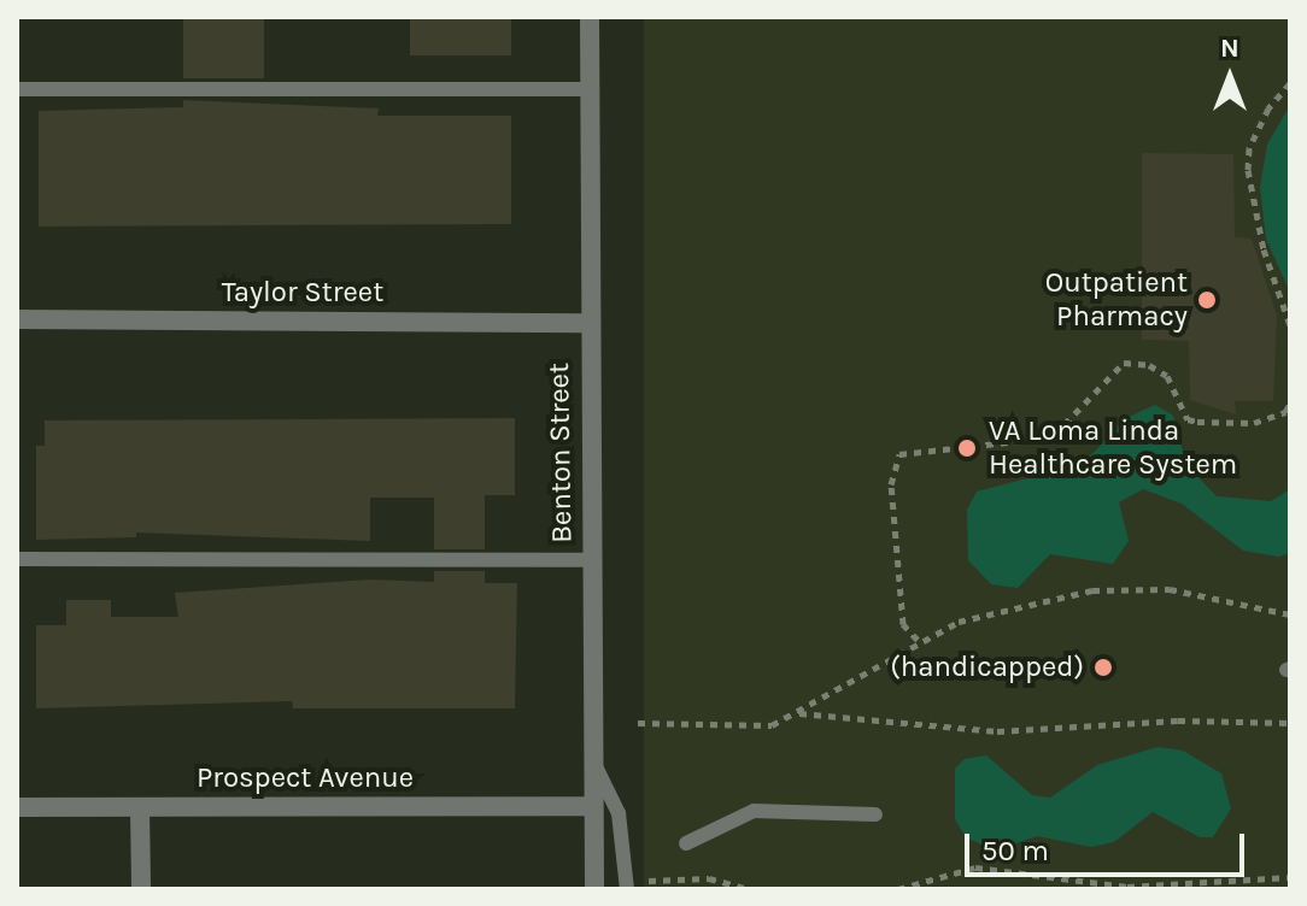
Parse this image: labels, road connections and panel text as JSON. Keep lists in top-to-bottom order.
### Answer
{
  "streets": {
    "street": ["Taylor Street", "Benton Street", "Prospect Avenue"]
  },
  "crossings": [
    ["Taylor Street", "Benton Street"],
    ["Benton Street", "Prospect Avenue"]
  ],
  "places": ["Outpatient Pharmacy", "VA Loma Linda Healthcare System", "(handicapped)"],
  "scale_bar": "50 m",
  "north": "top"
}
